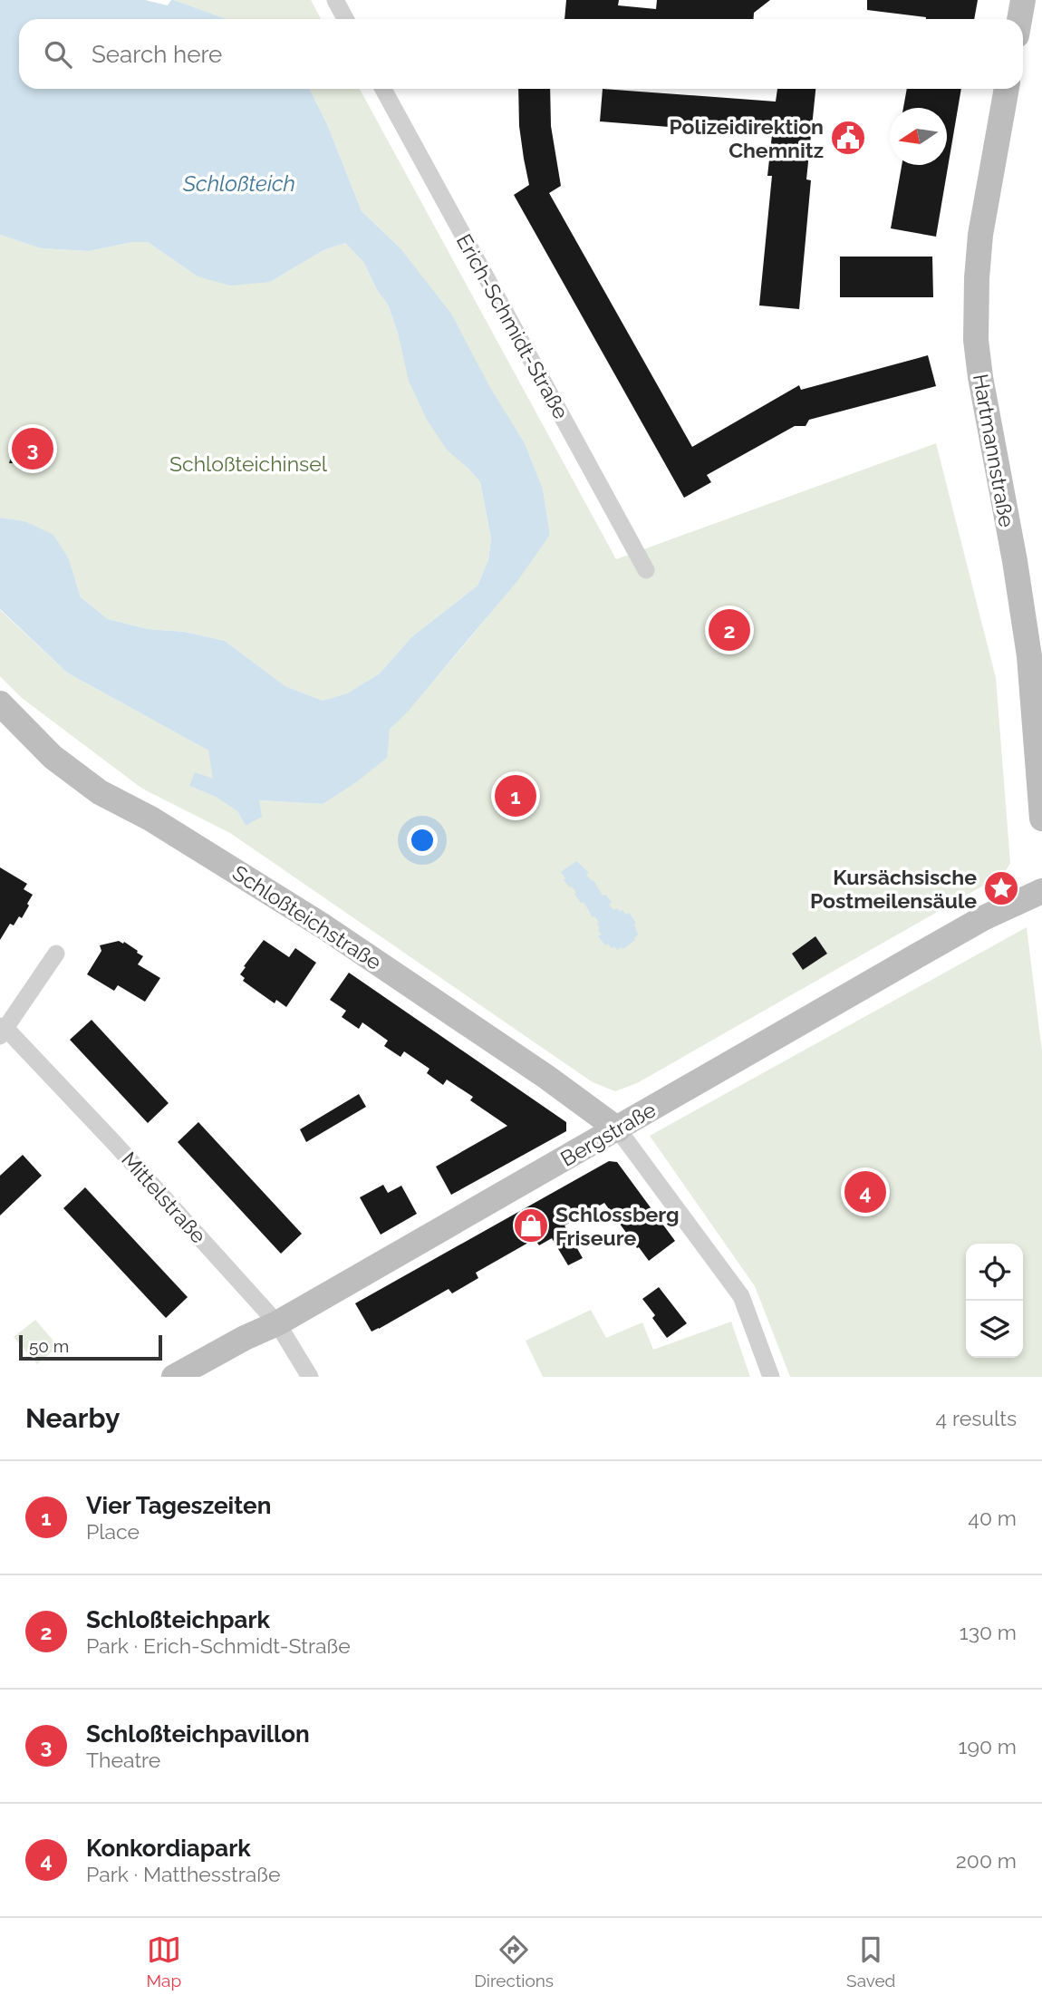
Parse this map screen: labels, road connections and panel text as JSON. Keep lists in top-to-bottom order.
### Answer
{
  "streets": {
    "main road": ["Hartmannstraße", "Schloßteichstraße", "Bergstraße"],
    "street": ["Erich-Schmidt-Straße", "Mittelstraße"]
  },
  "crossings": [
    ["Schloßteichstraße", "Bergstraße"],
    ["Bergstraße", "Mittelstraße"]
  ],
  "water": ["Schloßteich"],
  "parks": ["Schloßteichinsel"],
  "places": {
    "public building": ["Polizeidirektion Chemnitz"],
    "place": ["Kursächsische Postmeilensäule"],
    "shop": ["Schlossberg Friseure"]
  },
  "scale_bar": "50 m",
  "north": "left",
  "page": {
    "search": "Search here",
    "pins": [
      "3",
      "2",
      "1",
      "4"
    ],
    "scale": "50 m",
    "heading": ["Nearby", "4 results"],
    "list": [
      {
        "mark": "1",
        "name": "Vier Tageszeiten",
        "note": "Place",
        "value": "40 m"
      },
      {
        "mark": "2",
        "name": "Schloßteichpark",
        "note": "Park · Erich-Schmidt-Straße",
        "value": "130 m"
      },
      {
        "mark": "3",
        "name": "Schloßteichpavillon",
        "note": "Theatre",
        "value": "190 m"
      },
      {
        "mark": "4",
        "name": "Konkordiapark",
        "note": "Park · Matthesstraße",
        "value": "200 m"
      }
    ],
    "nav": ["Map", "Directions", "Saved"]
  }
}
